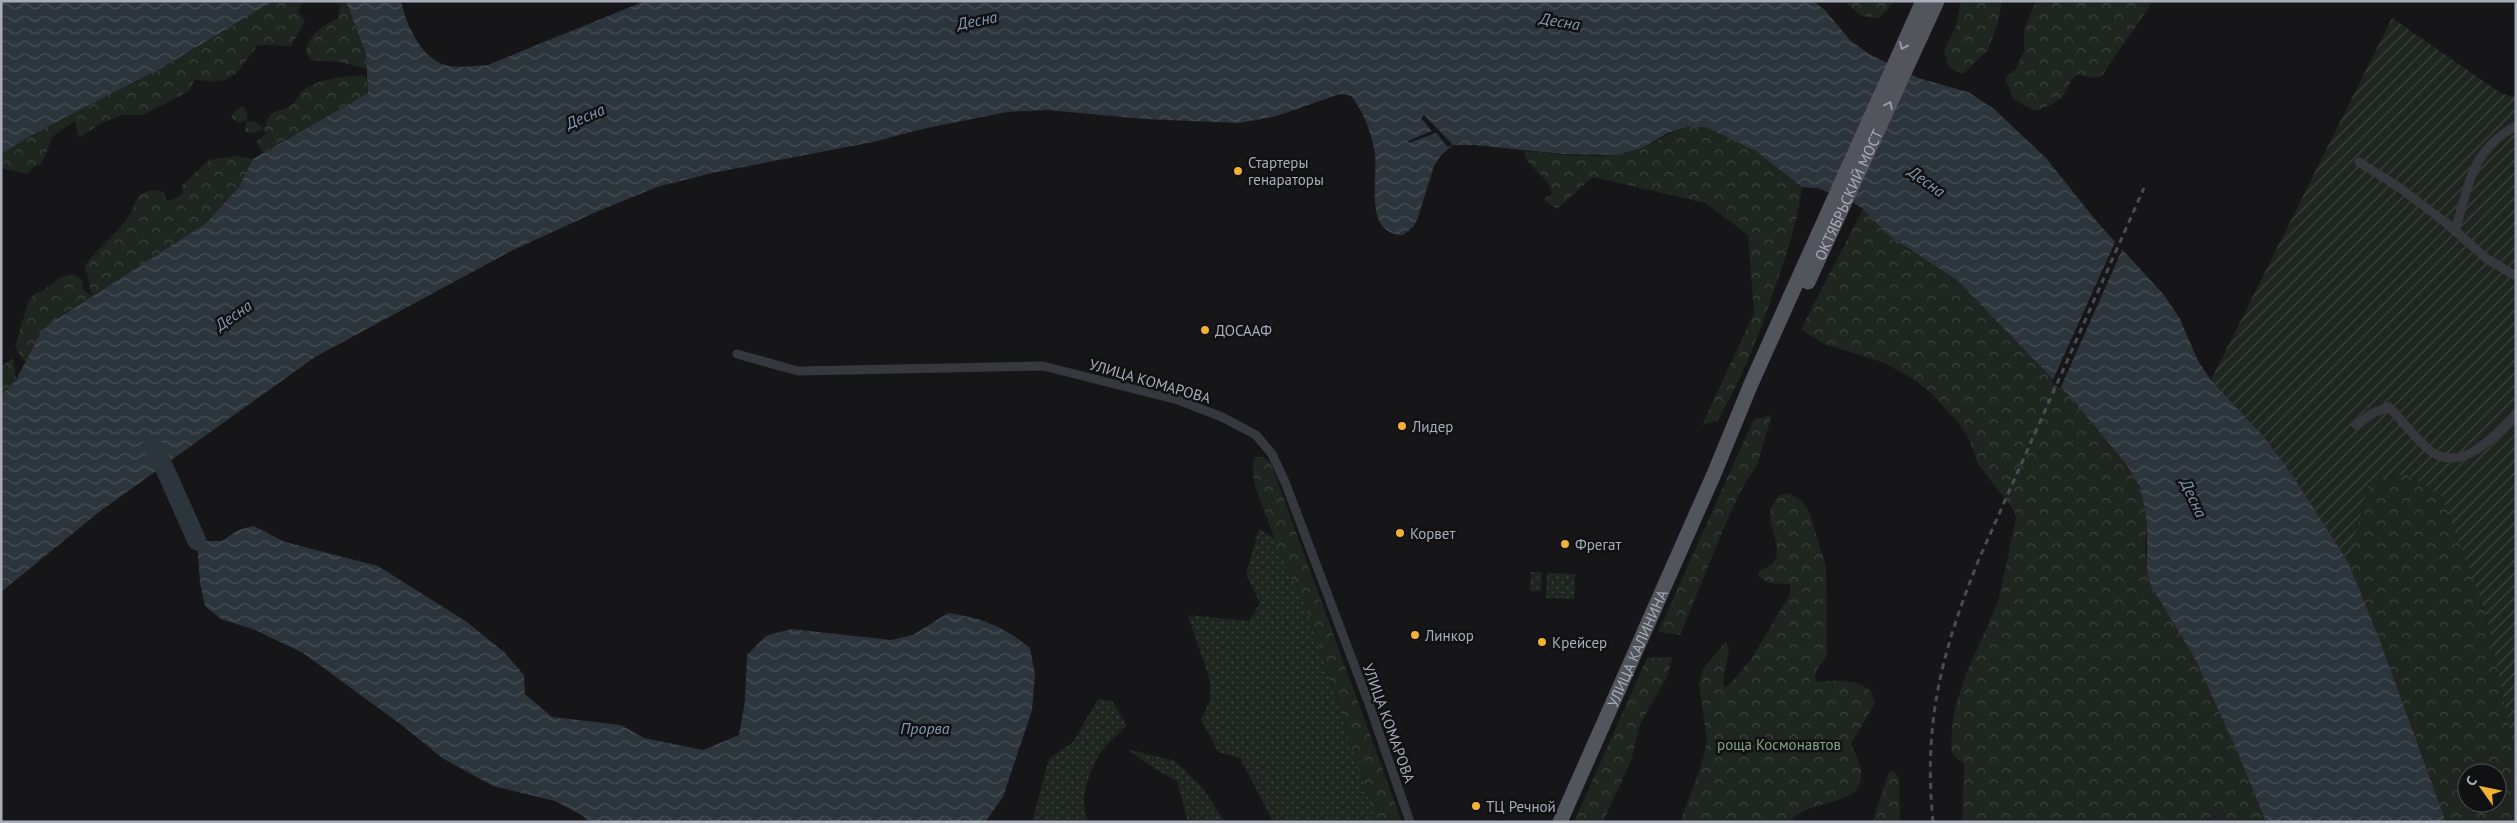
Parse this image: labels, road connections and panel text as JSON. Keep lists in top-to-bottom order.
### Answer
{
  "streets": {
    "main road": ["ОКТЯБРЬСКИЙ МОСТ", "УЛИЦА КАЛИНИНА"],
    "street": ["УЛИЦА КОМАРОВА"]
  },
  "crossings": [
    ["ОКТЯБРЬСКИЙ МОСТ", "УЛИЦА КАЛИНИНА"]
  ],
  "water": ["Десна", "Прорва"],
  "parks": ["роща Космонавтов"],
  "places": [
    "Стартеры генараторы",
    "ДОСААФ",
    "Лидер",
    "Корвет",
    "Фрегат",
    "Линкор",
    "Крейсер",
    "ТЦ Речной"
  ],
  "north": "top left"
}
